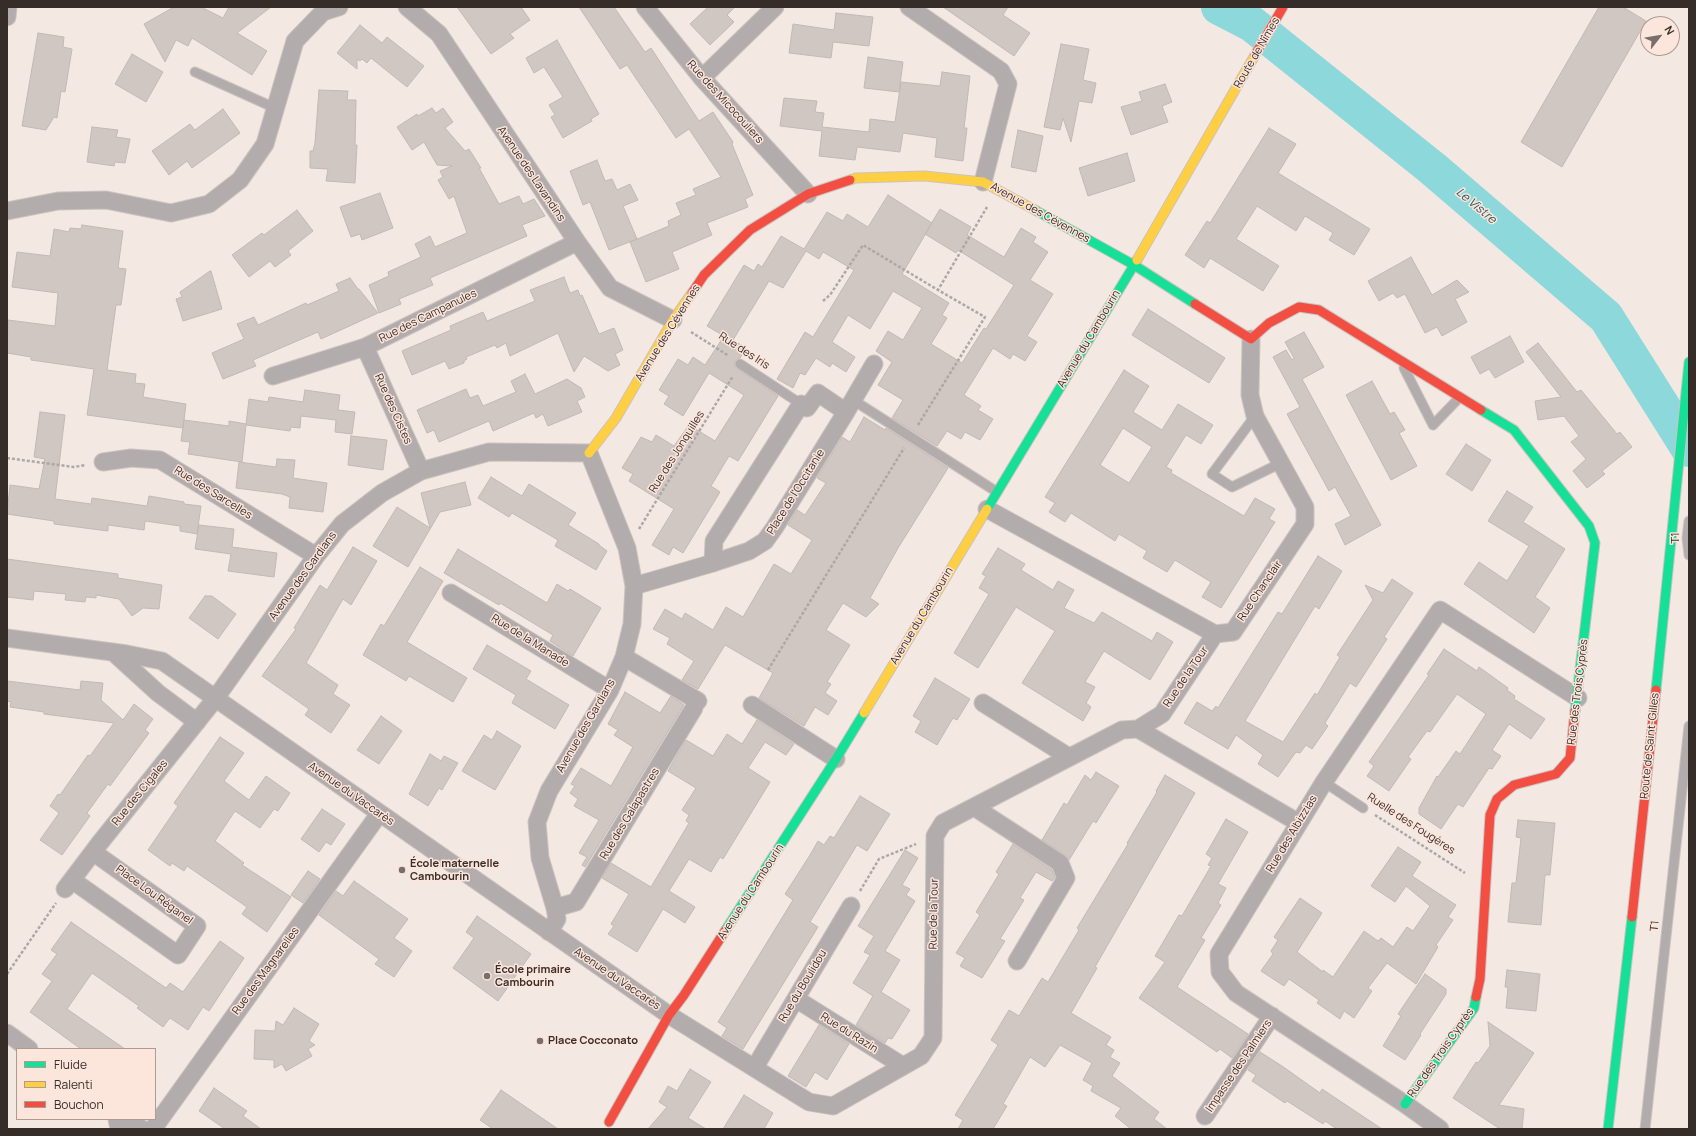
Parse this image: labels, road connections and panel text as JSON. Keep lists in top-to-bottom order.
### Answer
{
  "streets": {
    "street": [
      "Route de Nîmes",
      "Rue des Micocouliers",
      "Avenue des Lavandins",
      "Avenue des Cévennes",
      "Rue des Campanules",
      "Avenue du Cambourin",
      "Rue des Cistes",
      "Place de l'Occitanie",
      "Rue des Sarcelles",
      "Avenue des Gardians",
      "Rue Chanclair",
      "Rue de la Manade",
      "Rue de la Tour",
      "Rue des Trois Cyprès",
      "Route de Saint-Gilles",
      "Rue des Cigales",
      "Avenue du Vaccarès",
      "Rue des Galapastres",
      "Rue des Albizzias",
      "Place Lou Réganel",
      "Rue des Magnarelles",
      "Rue du Boulidou",
      "Rue du Razin",
      "Impasse des Palmiers"
    ],
    "lane": ["Rue des Iris", "T1", "Ruelle des Fougères"],
    "path": ["Rue des Jonquilles"]
  },
  "crossings": [
    ["Route de Nîmes", "Avenue du Cambourin"],
    ["Rue des Micocouliers", "Avenue des Cévennes"],
    ["Avenue des Lavandins", "Avenue des Cévennes"],
    ["Avenue des Lavandins", "Rue des Campanules"],
    ["Avenue des Lavandins", "Rue des Iris"],
    ["Avenue des Cévennes", "Avenue du Cambourin"],
    ["Avenue des Cévennes", "Rue des Iris"],
    ["Avenue des Cévennes", "Avenue des Gardians"],
    ["Rue des Campanules", "Rue des Cistes"],
    ["Avenue du Cambourin", "Rue de la Tour"],
    ["Avenue du Cambourin", "Avenue du Vaccarès"],
    ["Rue des Iris", "Rue des Jonquilles"],
    ["Rue des Cistes", "Avenue des Gardians"],
    ["Rue des Jonquilles", "Avenue des Gardians"],
    ["Place de l'Occitanie", "Avenue des Gardians"],
    ["Rue des Sarcelles", "Avenue des Gardians"],
    ["Avenue des Gardians", "Rue de la Manade"],
    ["Avenue des Gardians", "Rue des Cigales"],
    ["Avenue des Gardians", "Avenue du Vaccarès"],
    ["Avenue des Gardians", "Rue des Galapastres"],
    ["Rue Chanclair", "Rue de la Tour"],
    ["Rue de la Tour", "Avenue du Vaccarès"],
    ["Rue de la Tour", "Rue du Boulidou"],
    ["Rue de la Tour", "Rue du Razin"],
    ["Rue des Trois Cyprès", "Ruelle des Fougères"],
    ["Rue des Trois Cyprès", "Rue des Albizzias"],
    ["Rue des Cigales", "Avenue du Vaccarès"],
    ["Rue des Cigales", "Place Lou Réganel"],
    ["Avenue du Vaccarès", "Rue des Magnarelles"],
    ["Ruelle des Fougères", "Rue des Albizzias"],
    ["Rue des Albizzias", "Impasse des Palmiers"],
    ["Rue du Boulidou", "Rue du Razin"]
  ],
  "water": ["Le Vistre"],
  "places": ["École maternelle Cambourin", "École primaire Cambourin", "Place Cocconato"],
  "legend": ["Fluide", "Ralenti", "Bouchon"],
  "north": "top right"
}
